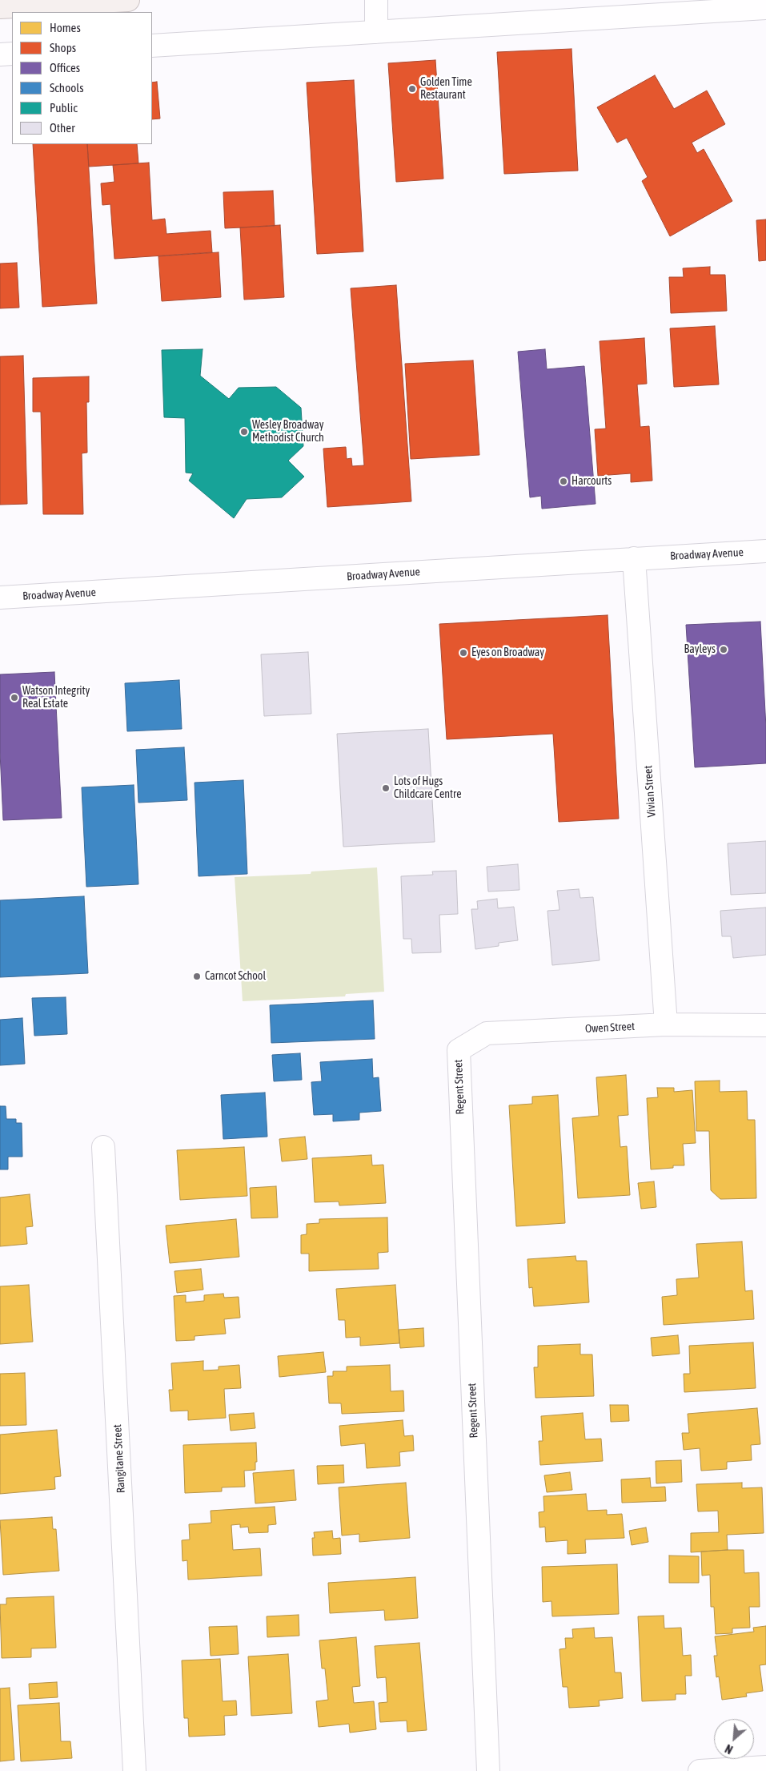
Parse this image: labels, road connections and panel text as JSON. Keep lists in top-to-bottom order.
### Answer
{
  "streets": {
    "street": [
      "Broadway Avenue",
      "Vivian Street",
      "Owen Street",
      "Regent Street",
      "Rangitane Street"
    ]
  },
  "crossings": [
    ["Broadway Avenue", "Vivian Street"],
    ["Vivian Street", "Owen Street"],
    ["Owen Street", "Regent Street"]
  ],
  "places": [
    "Golden Time Restaurant",
    "Wesley Broadway Methodist Church",
    "Harcourts",
    "Bayleys",
    "Eyes on Broadway",
    "Watson Integrity Real Estate",
    "Lots of Hugs Childcare Centre",
    "Carncot School"
  ],
  "legend": [
    "Homes",
    "Shops",
    "Offices",
    "Schools",
    "Public",
    "Other"
  ],
  "north": "bottom left"
}
